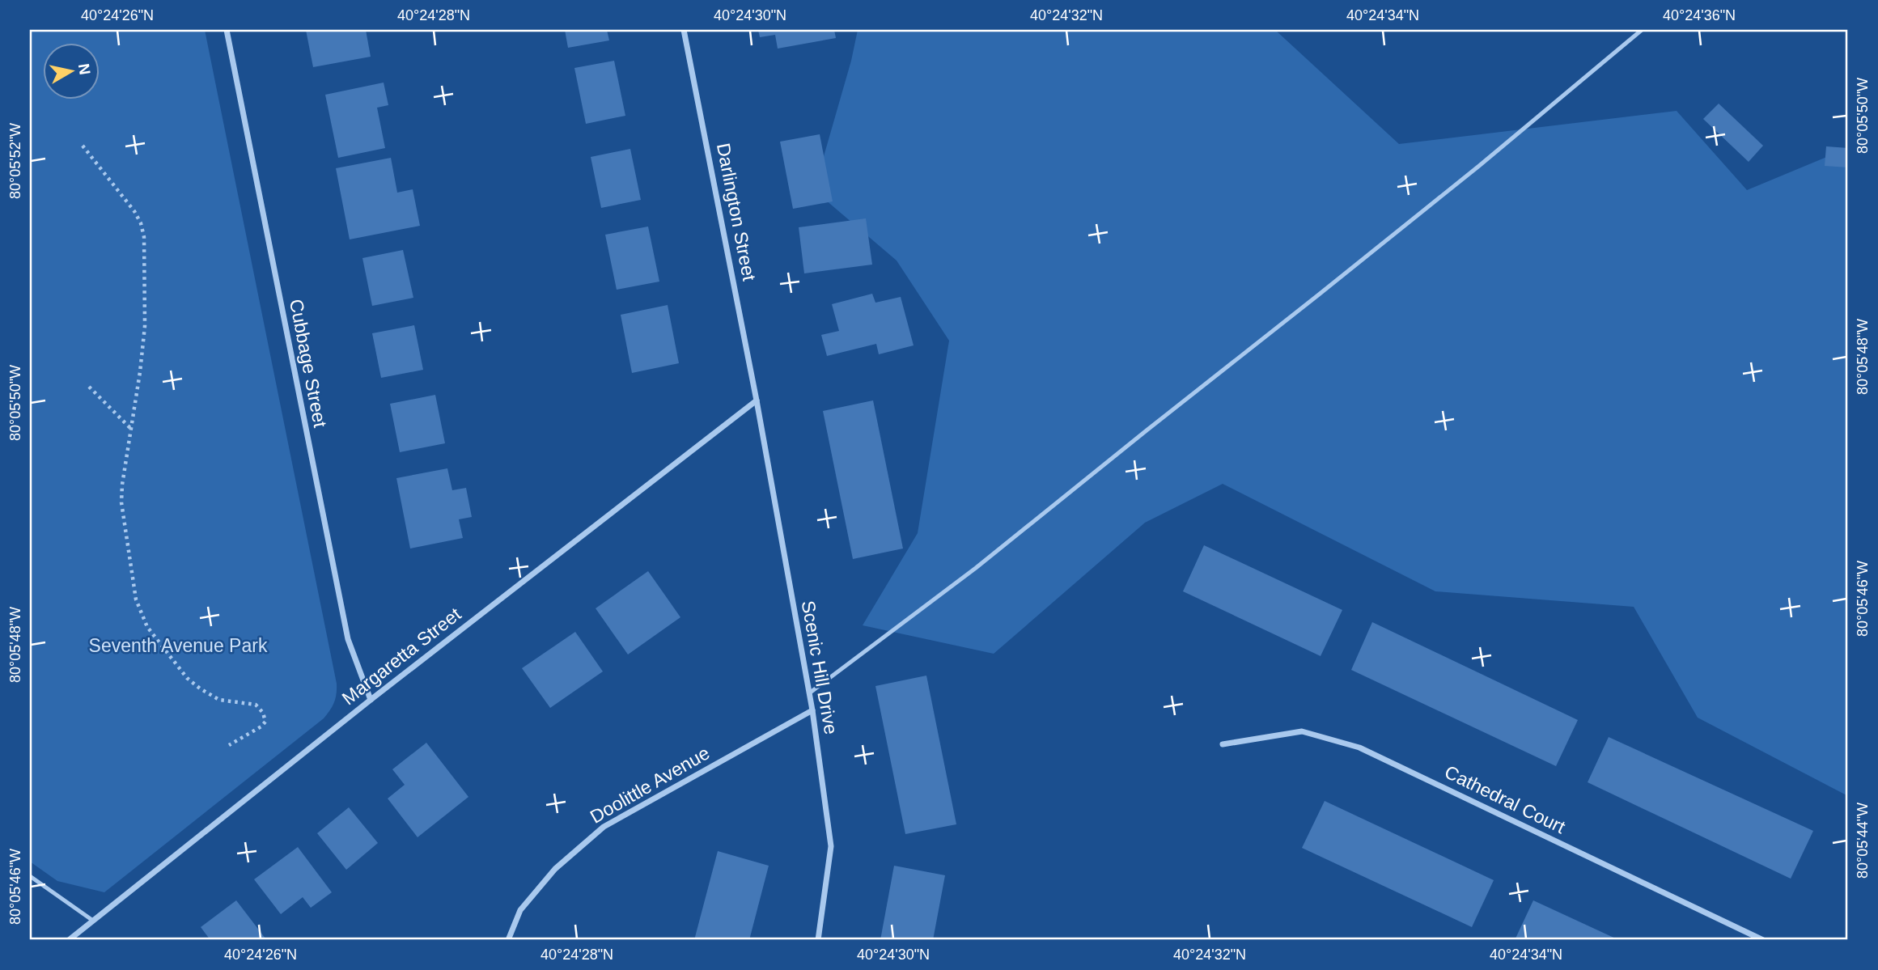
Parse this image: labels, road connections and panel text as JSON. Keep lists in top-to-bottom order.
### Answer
{
  "streets": {
    "street": [
      "Darlington Street",
      "Cubbage Street",
      "Margaretta Street",
      "Scenic Hill Drive",
      "Doolittle Avenue",
      "Cathedral Court"
    ]
  },
  "crossings": [
    ["Darlington Street", "Margaretta Street"],
    ["Darlington Street", "Scenic Hill Drive"],
    ["Cubbage Street", "Margaretta Street"],
    ["Margaretta Street", "Scenic Hill Drive"],
    ["Scenic Hill Drive", "Doolittle Avenue"]
  ],
  "parks": ["Seventh Avenue Park"],
  "north": "right",
  "coordinates": [
    "40°24'26\"N",
    "40°24'28\"N",
    "40°24'30\"N",
    "40°24'32\"N",
    "40°24'34\"N",
    "40°24'36\"N",
    "80°05'50\"W",
    "80°05'52\"W",
    "80°05'48\"W",
    "80°05'46\"W",
    "80°05'44\"W"
  ]
}
